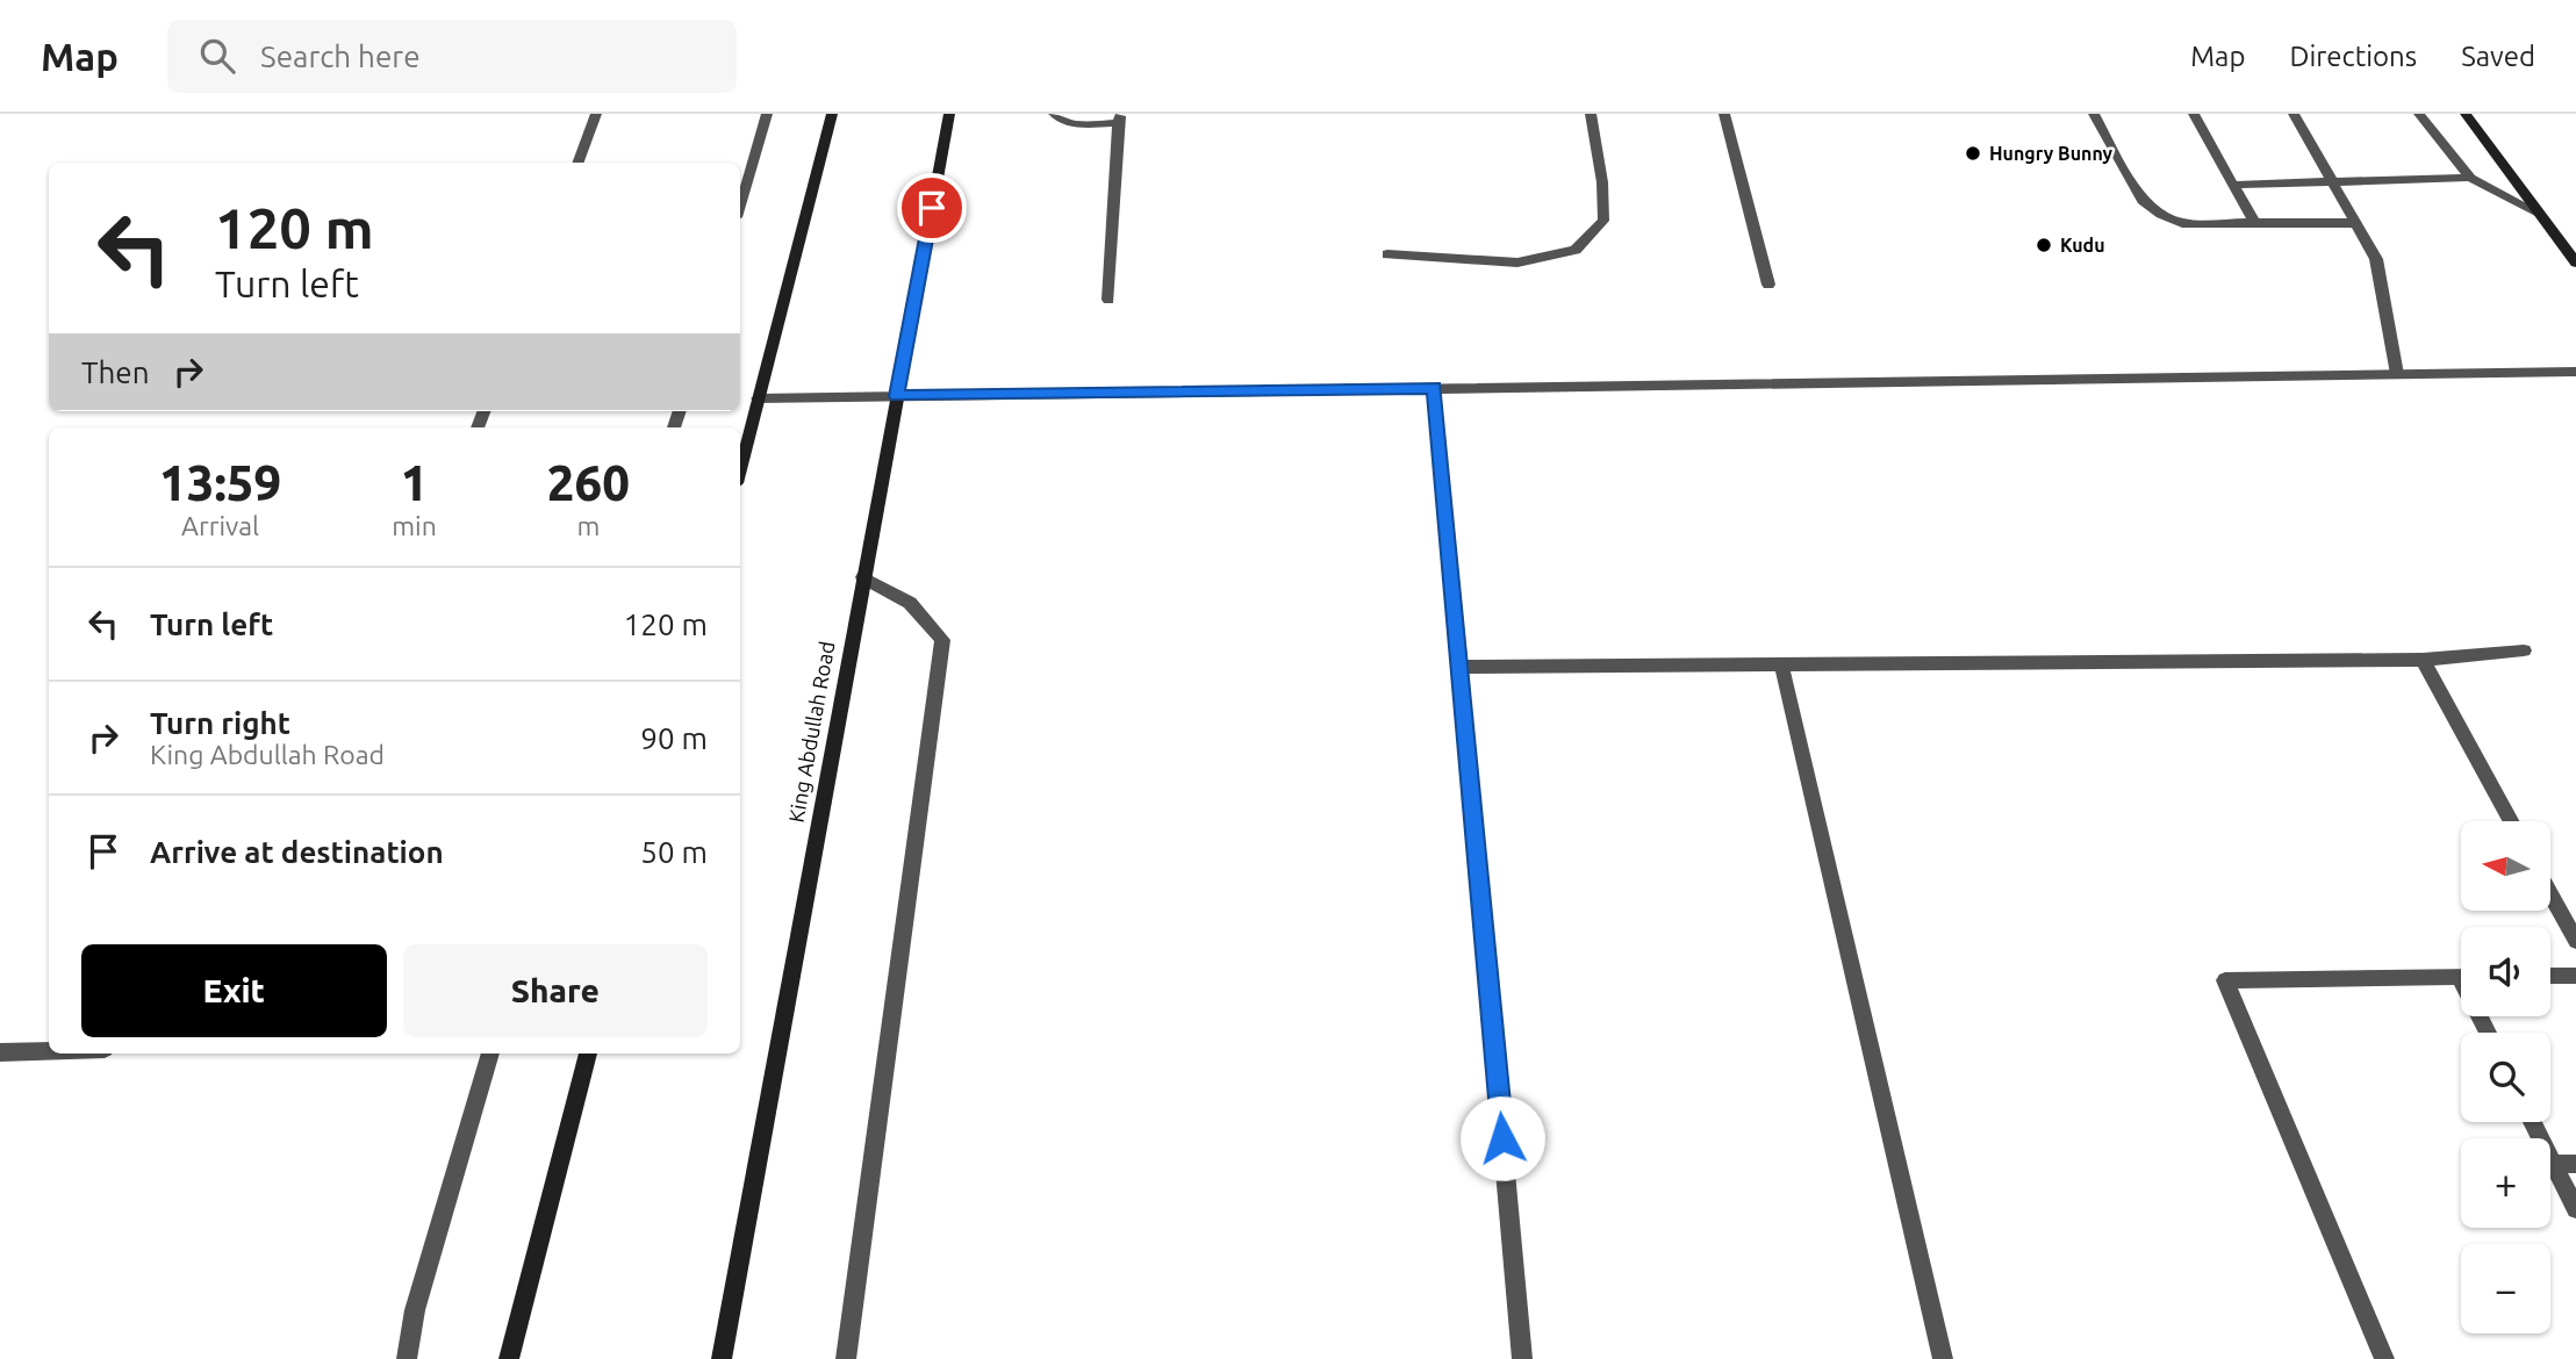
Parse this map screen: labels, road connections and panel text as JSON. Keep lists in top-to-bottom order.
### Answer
{
  "streets": {
    "main road": ["King Abdullah Road"]
  },
  "places": ["Hungry Bunny", "Kudu"],
  "north": "left",
  "page": {
    "header": "Map",
    "search": "Search here",
    "nav": ["Map", "Directions", "Saved"],
    "turn": ["120 m", "Turn left"],
    "then": "Then",
    "eta": [
      "13:59",
      "Arrival",
      "1",
      "min",
      "260",
      "m"
    ],
    "list": [
      {
        "name": "Turn left",
        "value": "120 m"
      },
      {
        "name": "Turn right",
        "note": "King Abdullah Road",
        "value": "90 m"
      },
      {
        "name": "Arrive at destination",
        "value": "50 m"
      }
    ],
    "map_buttons": ["+", "−"],
    "buttons": ["Exit", "Share"]
  }
}
